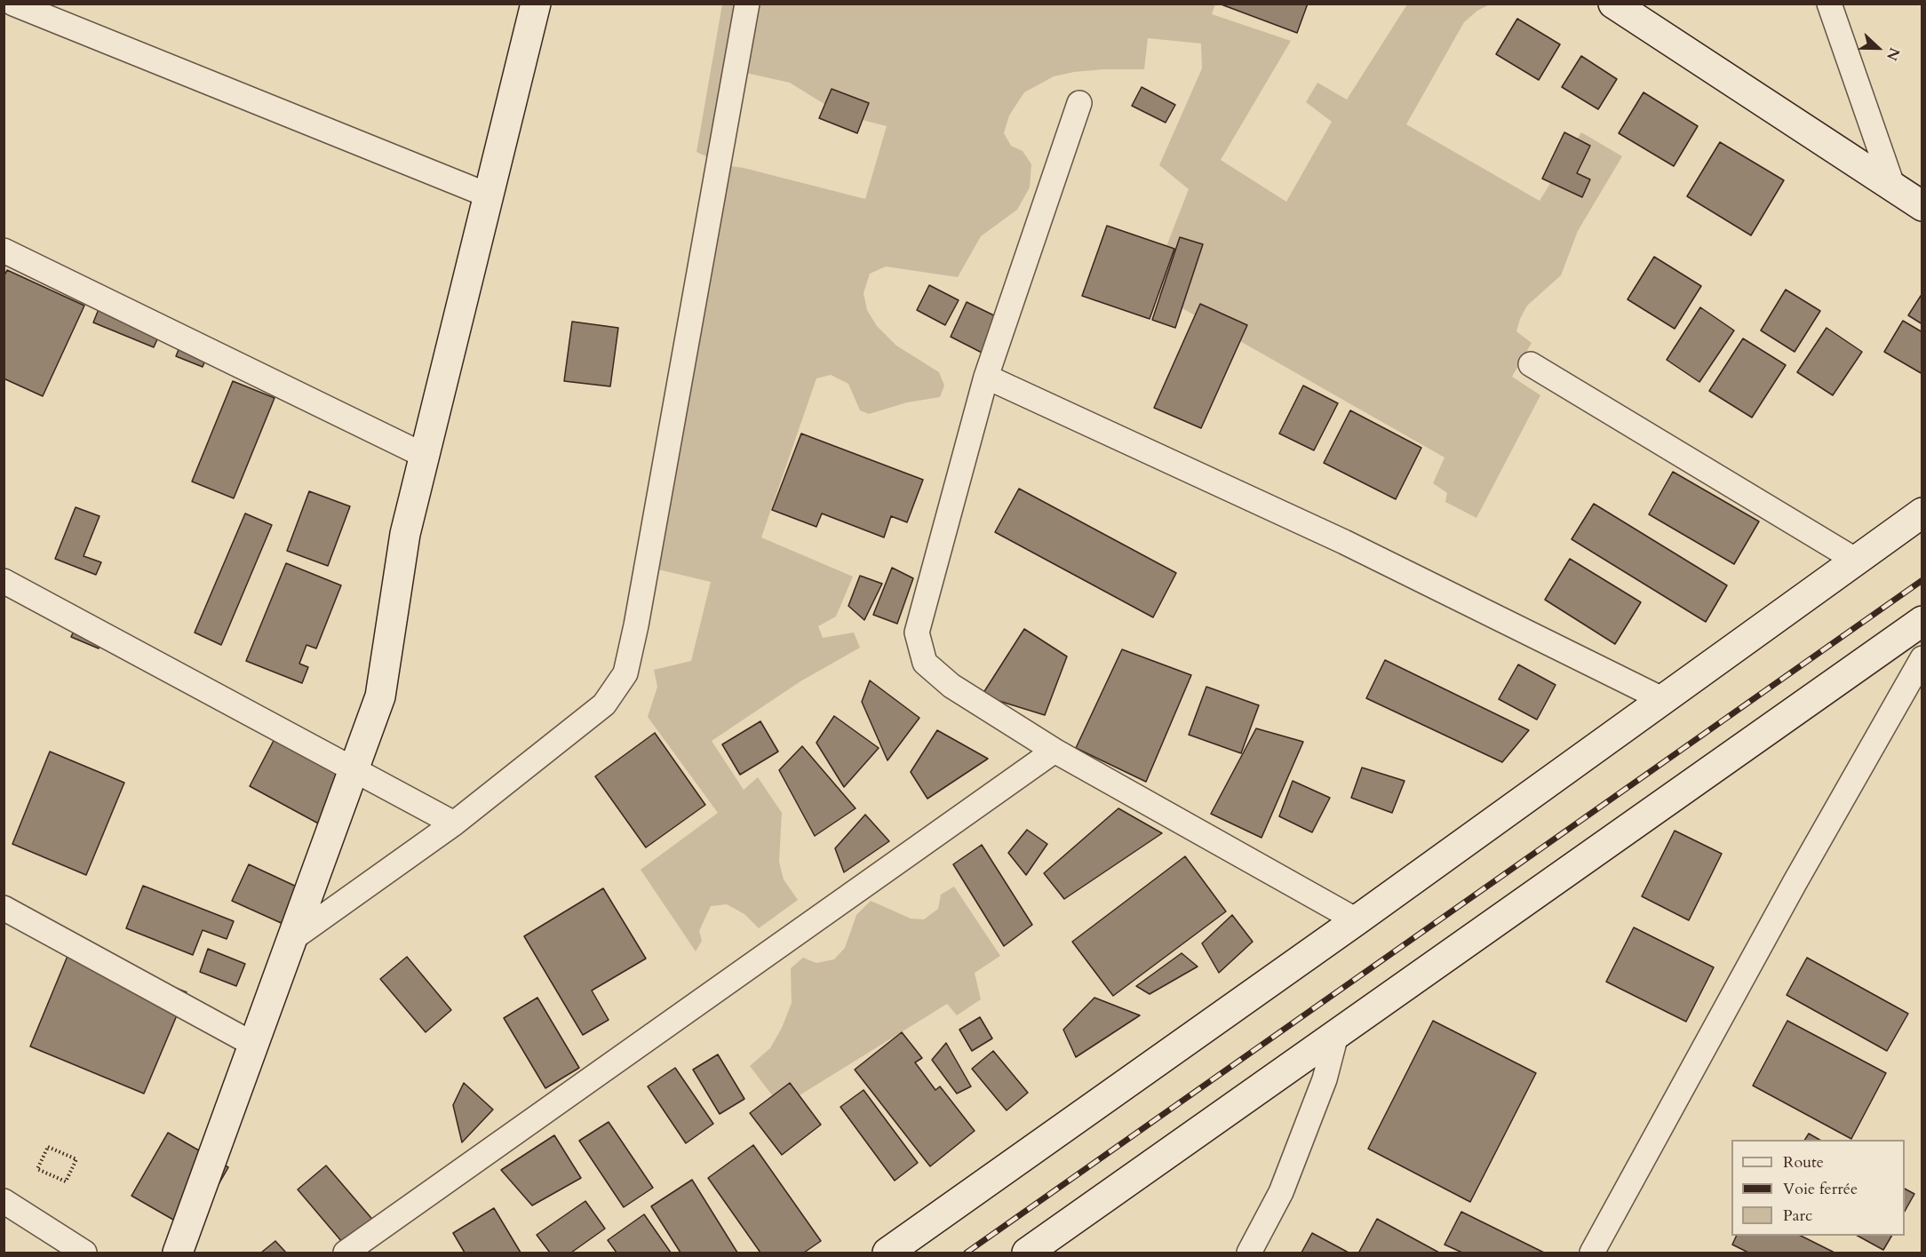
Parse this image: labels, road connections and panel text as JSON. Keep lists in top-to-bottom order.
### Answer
{
  "legend": ["Route", "Voie ferrée", "Parc"],
  "north": "right"
}
